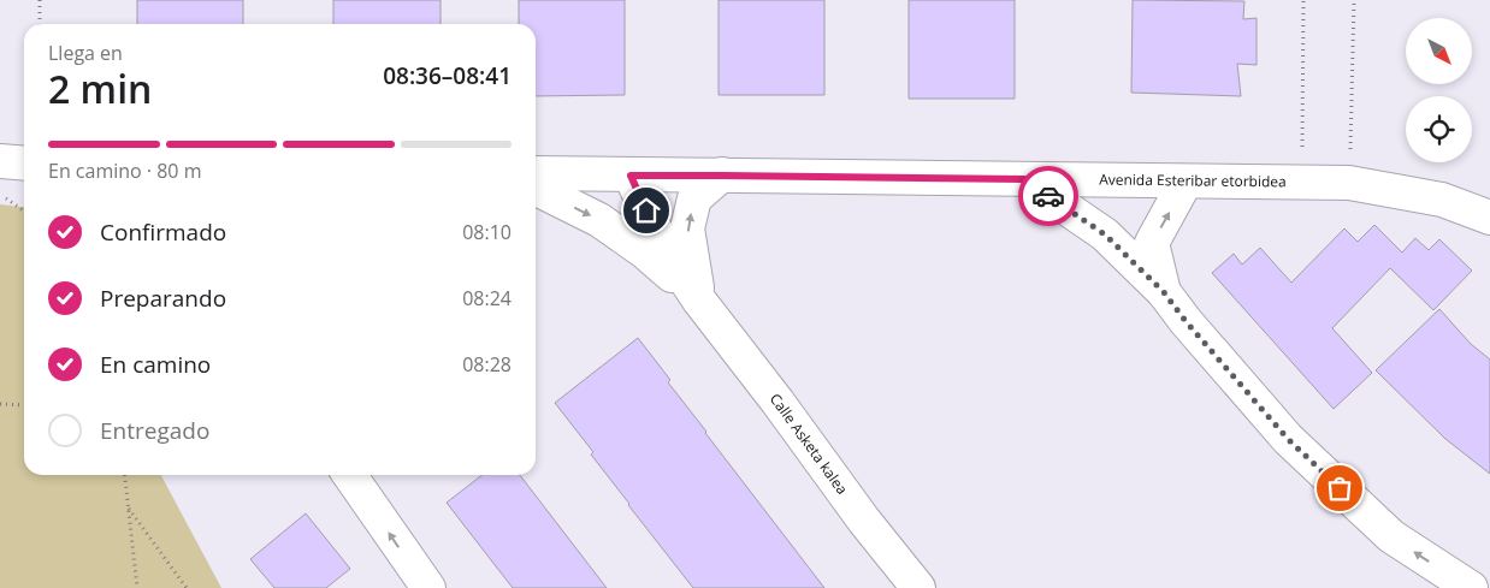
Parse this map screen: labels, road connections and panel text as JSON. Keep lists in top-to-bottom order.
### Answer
{
  "streets": {
    "street": ["Avenida Esteribar etorbidea", "Calle Asketa kalea"]
  },
  "crossings": [
    ["Avenida Esteribar etorbidea", "Calle Asketa kalea"]
  ],
  "north": "bottom right",
  "page": {
    "heading": ["2 min", "Llega en", "08:36–08:41"],
    "bar": "En camino · 80 m",
    "list": [
      ["Confirmado", "08:10"],
      ["Preparando", "08:24"],
      ["En camino", "08:28"],
      "Entregado"
    ]
  }
}
